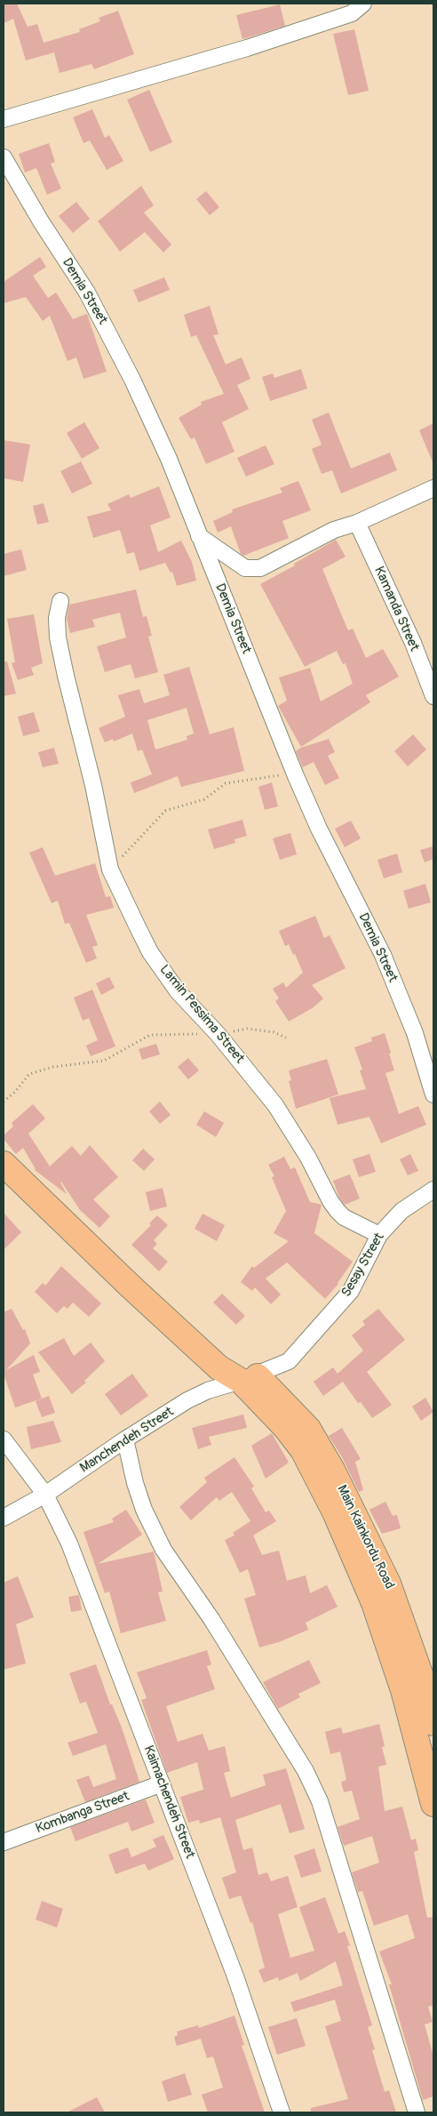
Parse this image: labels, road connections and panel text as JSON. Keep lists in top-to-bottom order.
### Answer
{
  "streets": {
    "street": [
      "Demia Street",
      "Kamanda Street",
      "Lamin Pessima Street",
      "Sesay Street",
      "Manchendeh Street",
      "Kaimachendeh Street",
      "Kombanga Street"
    ]
  },
  "crossings": [
    ["Lamin Pessima Street", "Sesay Street"],
    ["Sesay Street", "Manchendeh Street"],
    ["Manchendeh Street", "Kaimachendeh Street"],
    ["Kaimachendeh Street", "Kombanga Street"]
  ]
}
